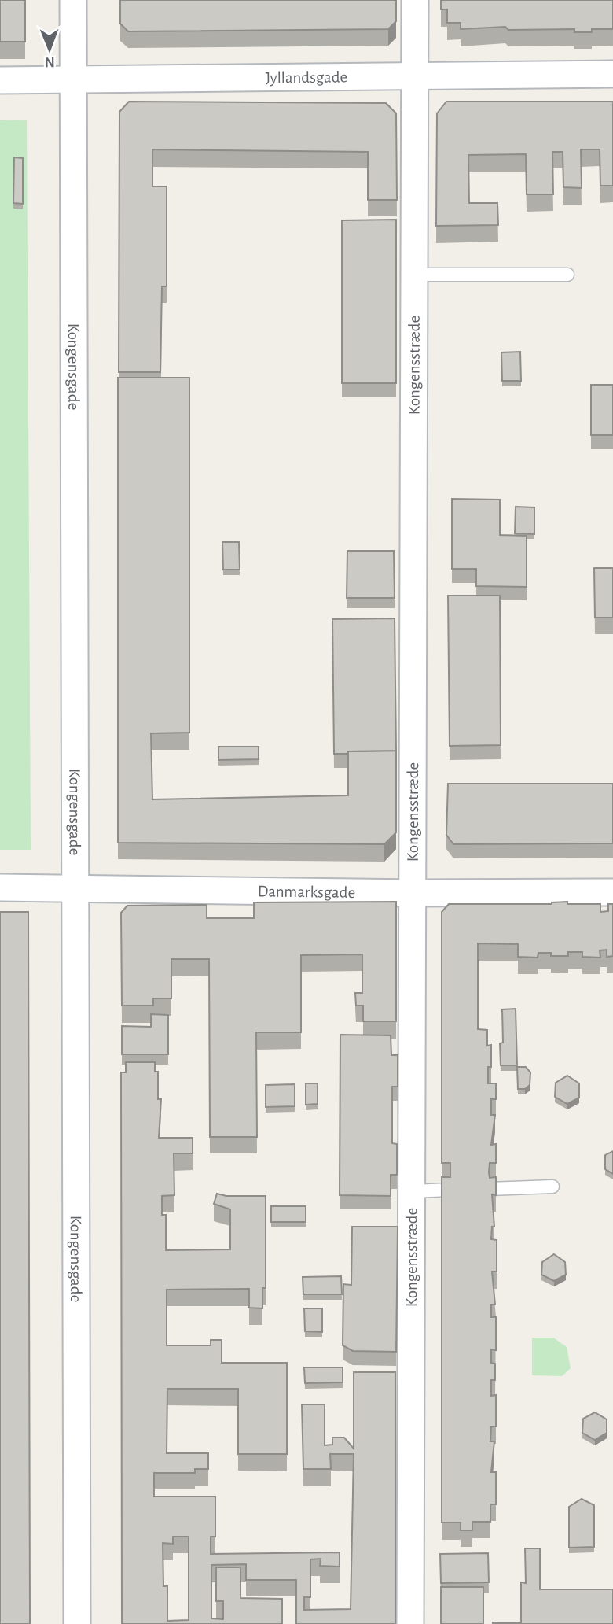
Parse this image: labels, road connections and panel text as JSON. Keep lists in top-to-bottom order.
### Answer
{
  "streets": {
    "street": [
      "Jyllandsgade",
      "Kongensgade",
      "Kongensstræde",
      "Danmarksgade"
    ]
  },
  "crossings": [
    ["Jyllandsgade", "Kongensgade"],
    ["Jyllandsgade", "Kongensstræde"],
    ["Kongensgade", "Danmarksgade"],
    ["Kongensstræde", "Danmarksgade"]
  ],
  "north": "bottom"
}
